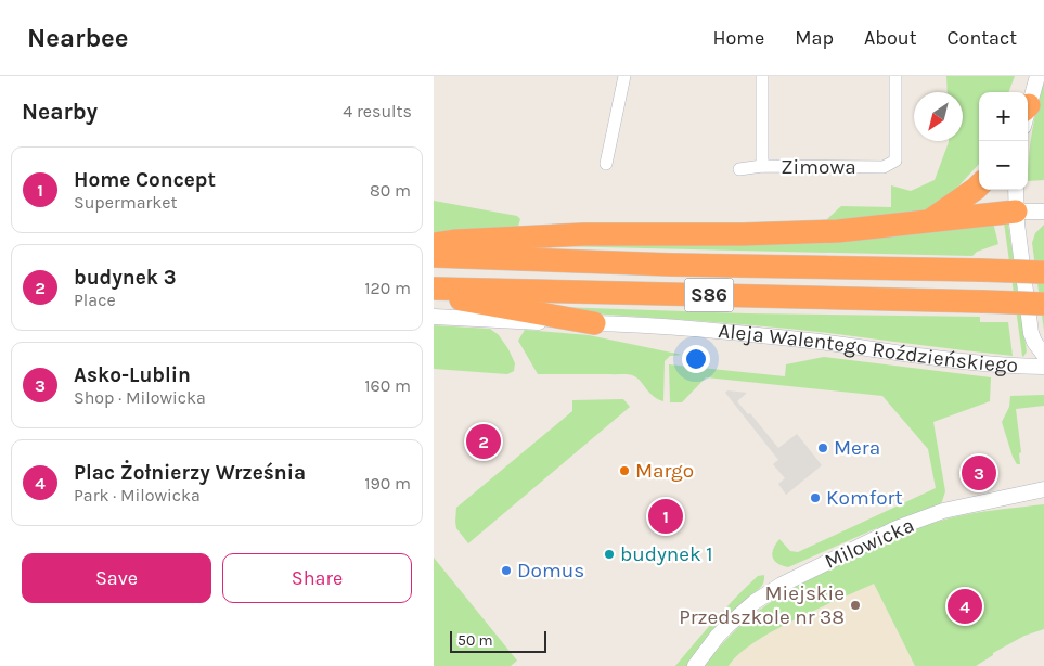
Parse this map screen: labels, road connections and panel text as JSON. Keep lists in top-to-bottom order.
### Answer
{
  "streets": {
    "highway": ["S86", "Aleja Walentego Roździeńskiego"],
    "street": ["Zimowa", "Milowicka"]
  },
  "places": [
    "Mera",
    "Margo",
    "Komfort",
    "budynek 1",
    "Domus",
    "Miejskie Przedszkole nr 38"
  ],
  "scale_bar": "50 m",
  "north": "bottom left",
  "page": {
    "header": "Nearbee",
    "nav": [
      "Home",
      "Map",
      "About",
      "Contact"
    ],
    "heading": ["Nearby", "4 results"],
    "map_buttons": ["+", "−"],
    "list": [
      {
        "mark": "1",
        "name": "Home Concept",
        "note": "Supermarket",
        "value": "80 m"
      },
      {
        "mark": "2",
        "name": "budynek 3",
        "note": "Place",
        "value": "120 m"
      },
      {
        "mark": "3",
        "name": "Asko-Lublin",
        "note": "Shop · Milowicka",
        "value": "160 m"
      },
      {
        "mark": "4",
        "name": "Plac Żołnierzy Września",
        "note": "Park · Milowicka",
        "value": "190 m"
      }
    ],
    "pins": [
      "2",
      "3",
      "1",
      "4"
    ],
    "buttons": ["Save", "Share"],
    "scale": "50 m"
  }
}
